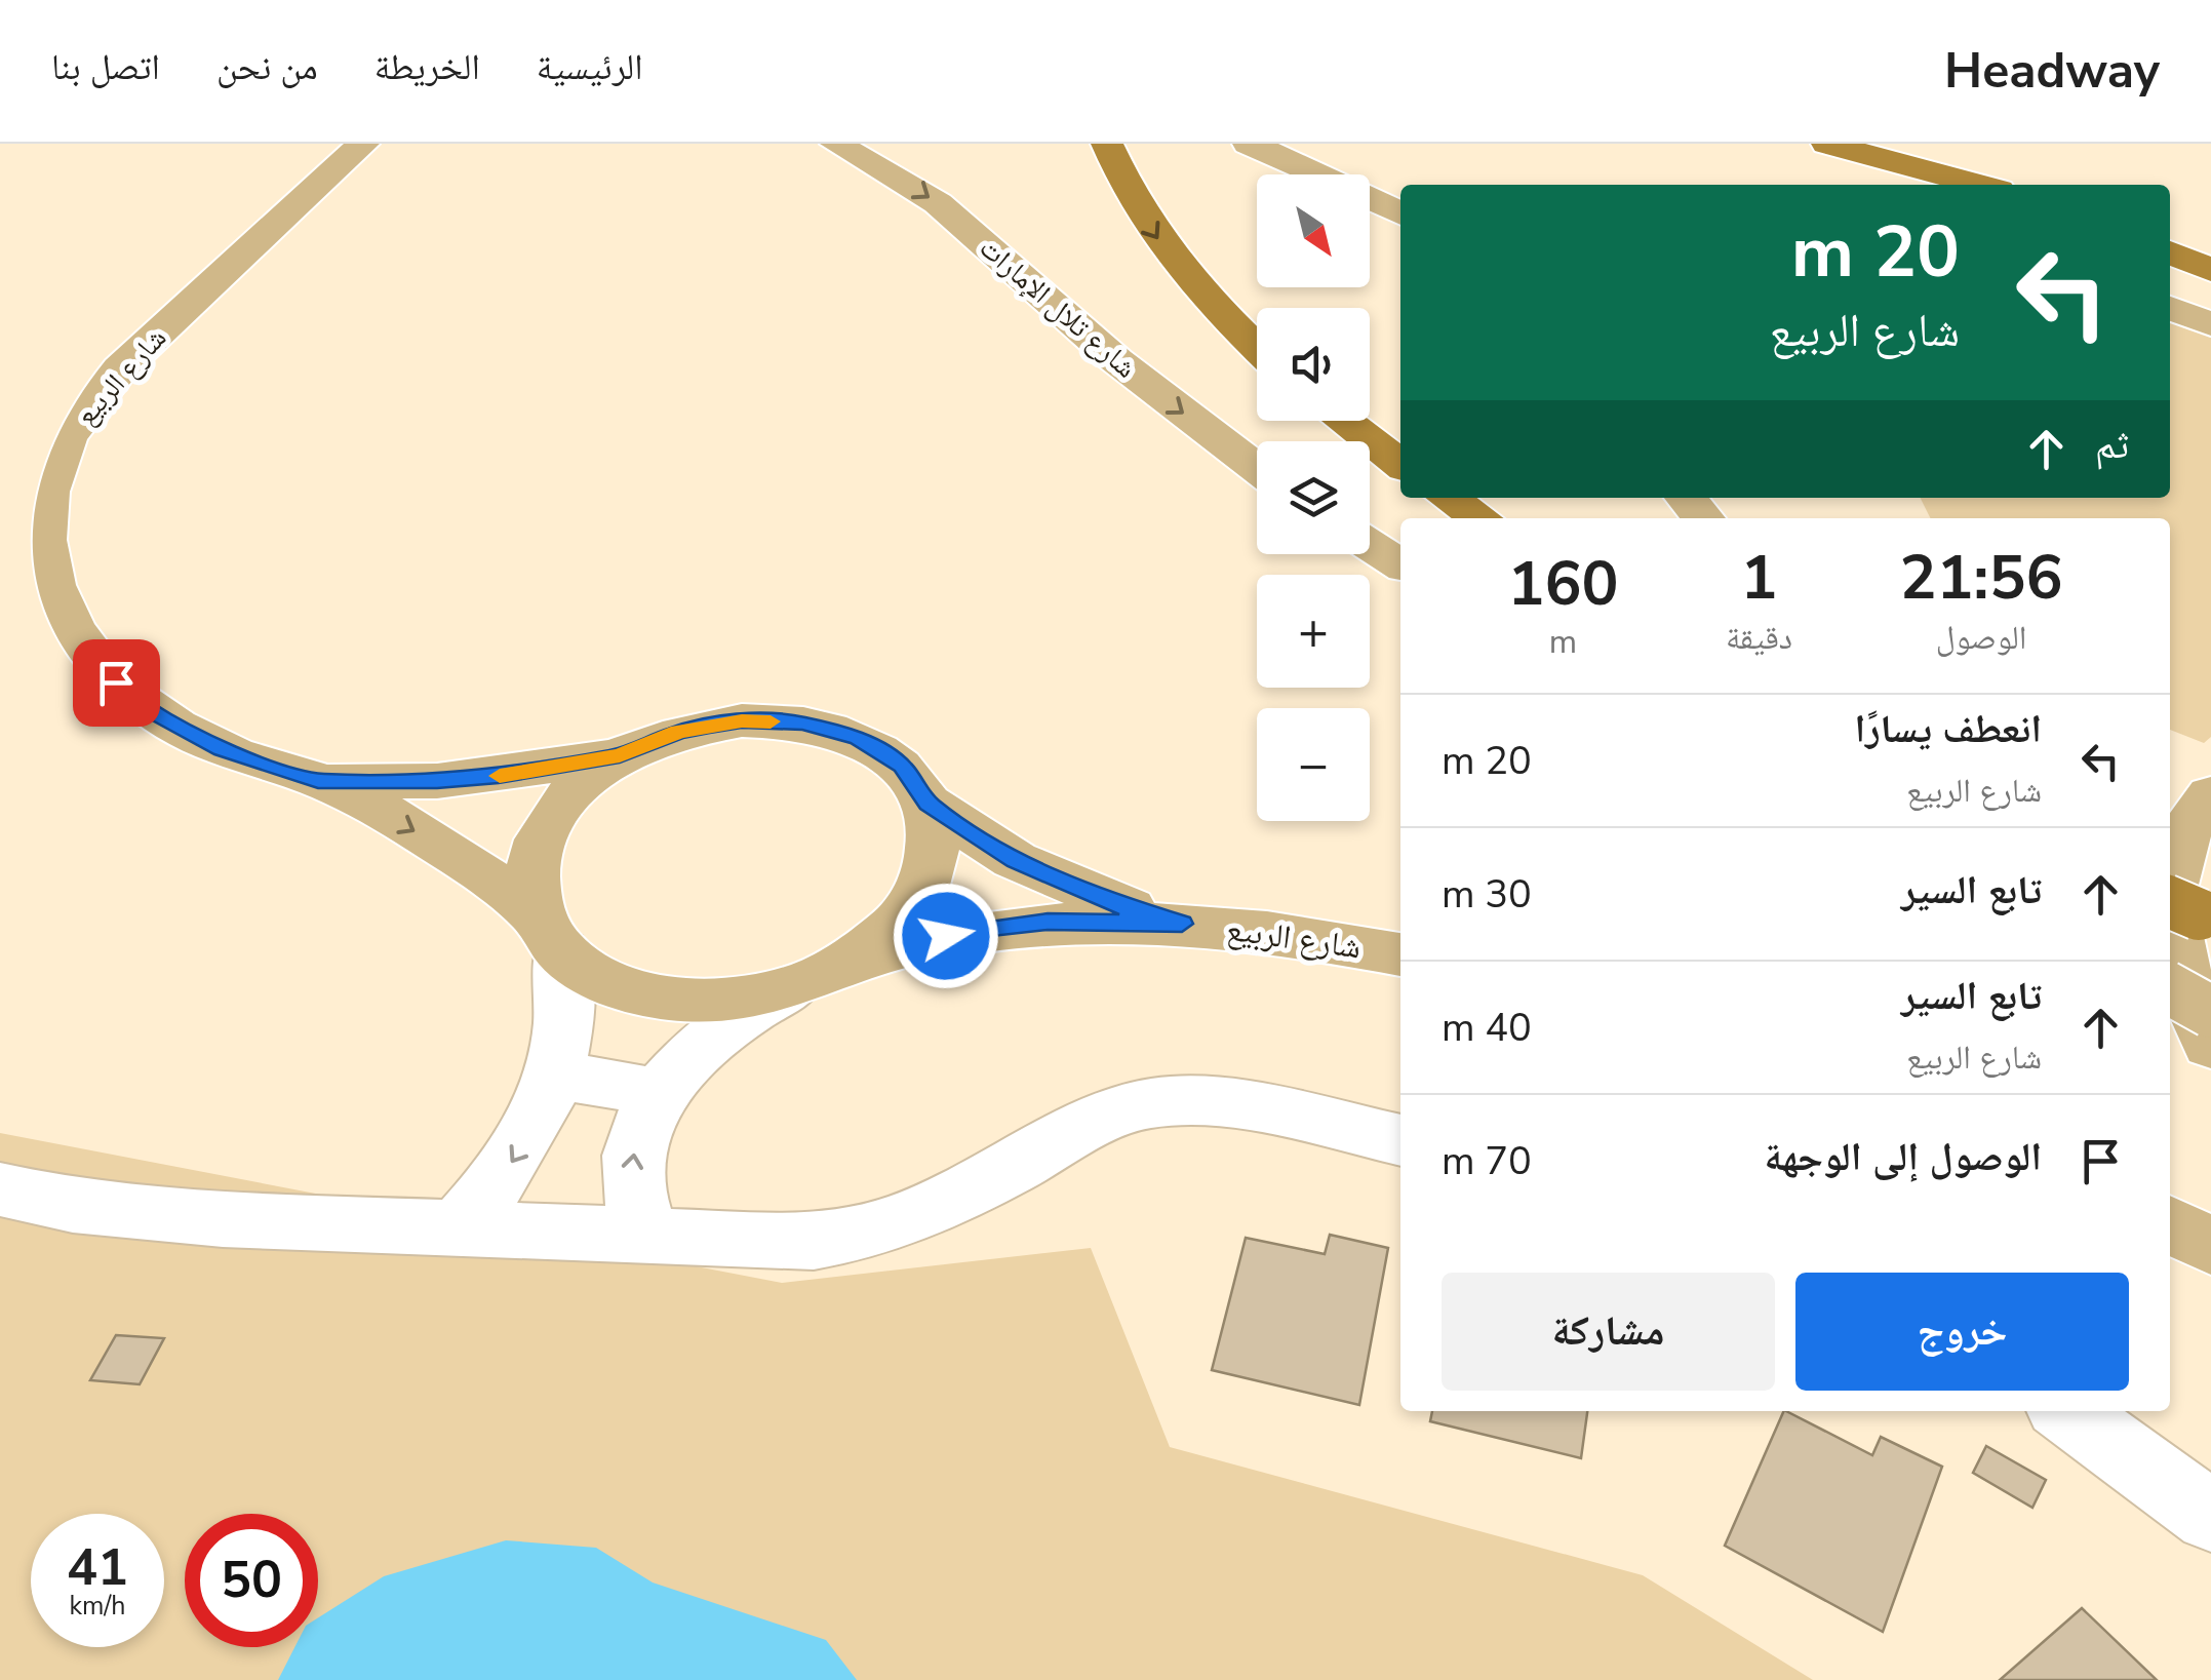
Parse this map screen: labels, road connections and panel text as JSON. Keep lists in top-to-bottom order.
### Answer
{
  "streets": {
    "main road": ["شارع تلال الإمارات", "شارع الربيع"]
  },
  "north": "bottom right",
  "page": {
    "header": "Headway",
    "nav": [
      "الرئيسية",
      "الخريطة",
      "من نحن",
      "اتصل بنا"
    ],
    "map_buttons": ["+", "−"],
    "turn": ["20 m", "شارع الربيع"],
    "then": "ثم",
    "eta": [
      "21:56",
      "الوصول",
      "1",
      "دقيقة",
      "160",
      "m"
    ],
    "list": [
      {
        "name": "انعطف يسارًا",
        "note": "شارع الربيع",
        "value": "20 m"
      },
      {
        "name": "تابع السير",
        "value": "30 m"
      },
      {
        "name": "تابع السير",
        "note": "شارع الربيع",
        "value": "40 m"
      },
      {
        "name": "الوصول إلى الوجهة",
        "value": "70 m"
      }
    ],
    "buttons": ["خروج", "مشاركة"],
    "speed": "41 km/h",
    "limit": "50"
  }
}
